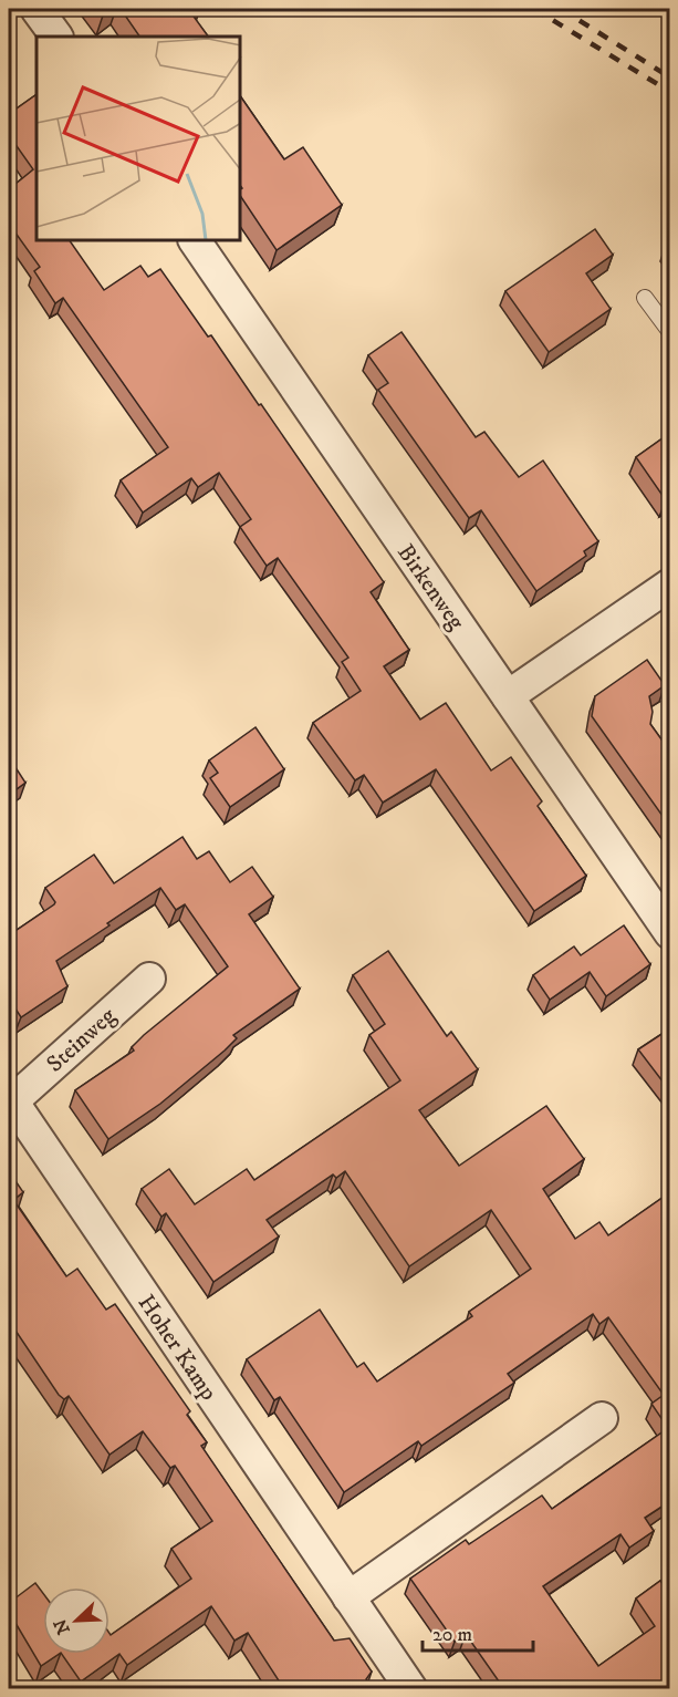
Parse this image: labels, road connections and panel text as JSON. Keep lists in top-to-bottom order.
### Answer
{
  "streets": {
    "street": ["Birkenweg", "Steinweg", "Hoher Kamp"]
  },
  "crossings": [
    ["Steinweg", "Hoher Kamp"]
  ],
  "scale_bar": "20 m",
  "north": "bottom left"
}
